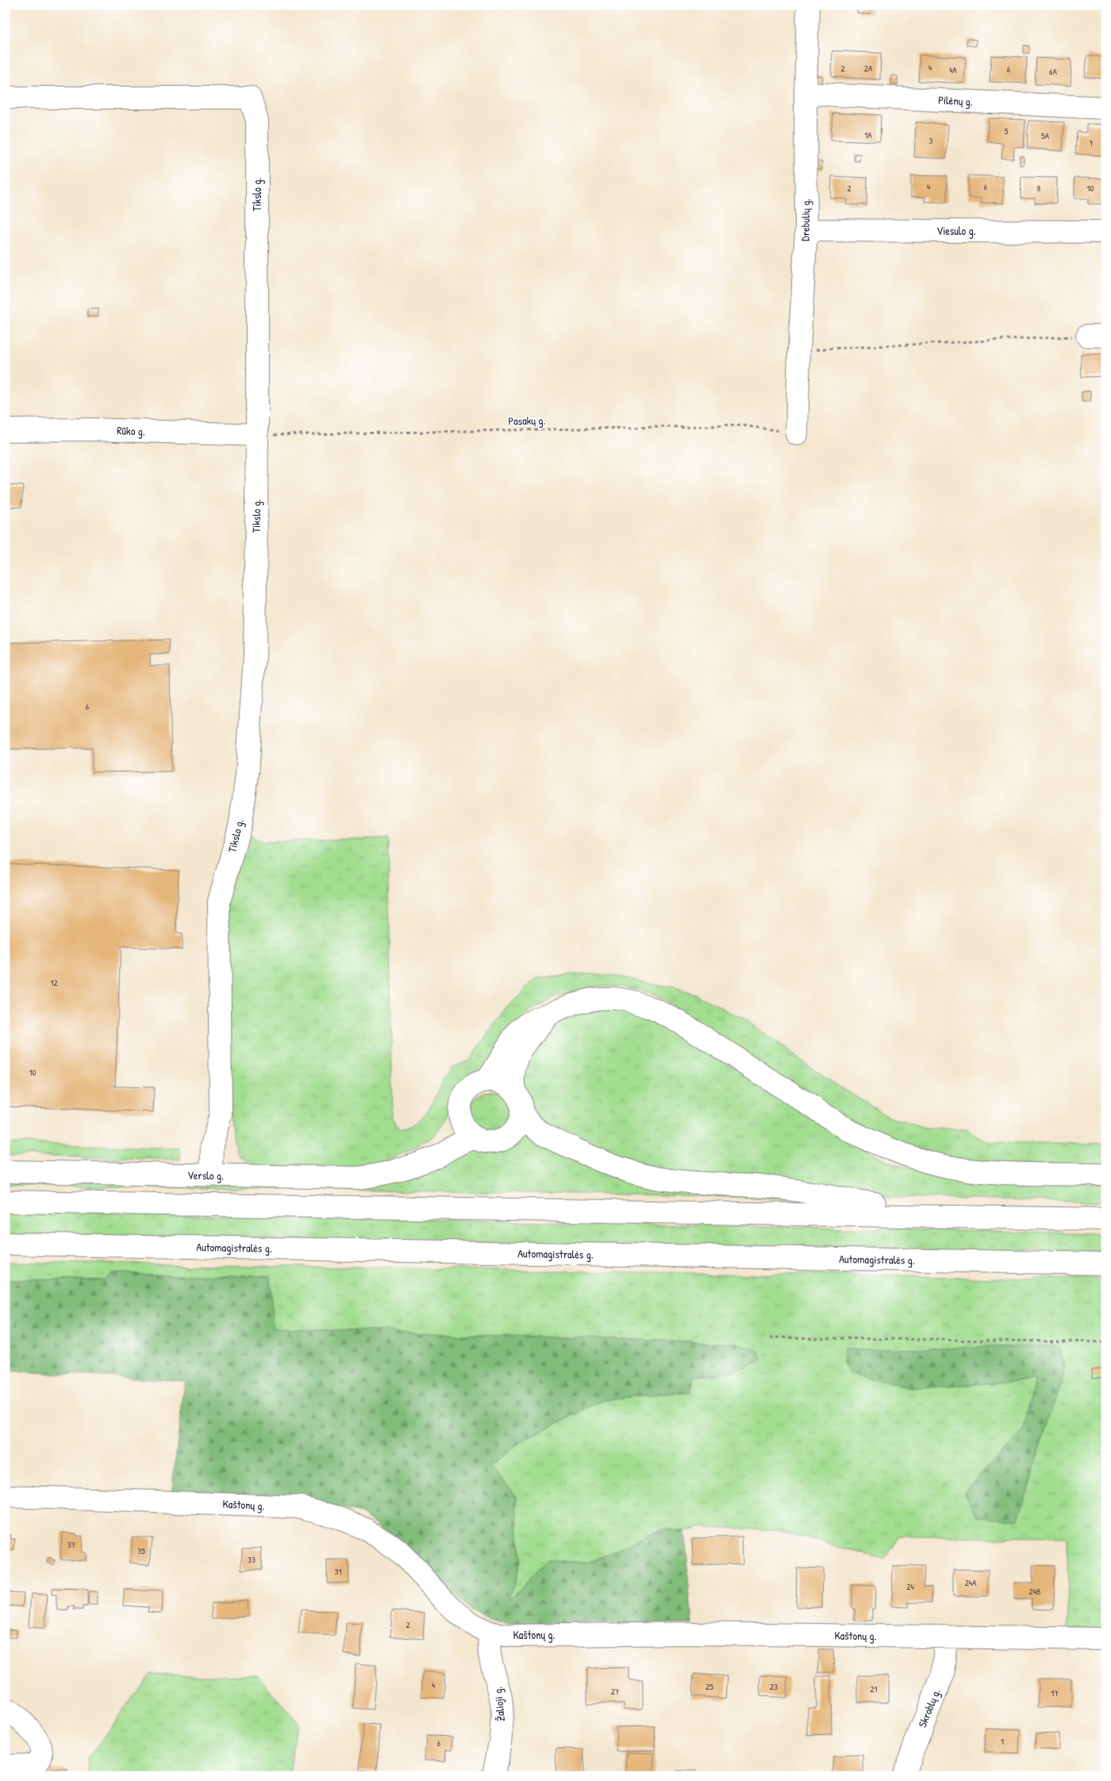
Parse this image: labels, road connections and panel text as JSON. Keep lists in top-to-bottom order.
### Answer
{
  "streets": {
    "main road": [
      "Pilėnų g.",
      "Tikslo g.",
      "Drebulių g.",
      "Viesulo g.",
      "Rūko g.",
      "Verslo g.",
      "Automagistralės g.",
      "Kaštonų g.",
      "Žalioji g.",
      "Skroblų g."
    ],
    "path": ["Pasakų g."]
  },
  "crossings": [
    ["Pilėnų g.", "Drebulių g."],
    ["Tikslo g.", "Pasakų g."],
    ["Tikslo g.", "Rūko g."],
    ["Tikslo g.", "Verslo g."],
    ["Drebulių g.", "Viesulo g."],
    ["Drebulių g.", "Pasakų g."],
    ["Pasakų g.", "Rūko g."],
    ["Kaštonų g.", "Žalioji g."],
    ["Kaštonų g.", "Skroblų g."]
  ],
  "house_numbers": [
    "4",
    "2",
    "2A",
    "6",
    "4A",
    "6A",
    "5",
    "1A",
    "5A",
    "3",
    "7",
    "4",
    "6",
    "2",
    "8",
    "10",
    "6",
    "12",
    "10",
    "37",
    "35",
    "33",
    "31",
    "24A",
    "24",
    "24B",
    "2",
    "4",
    "25",
    "23",
    "21",
    "27",
    "17",
    "1",
    "6"
  ]
}
